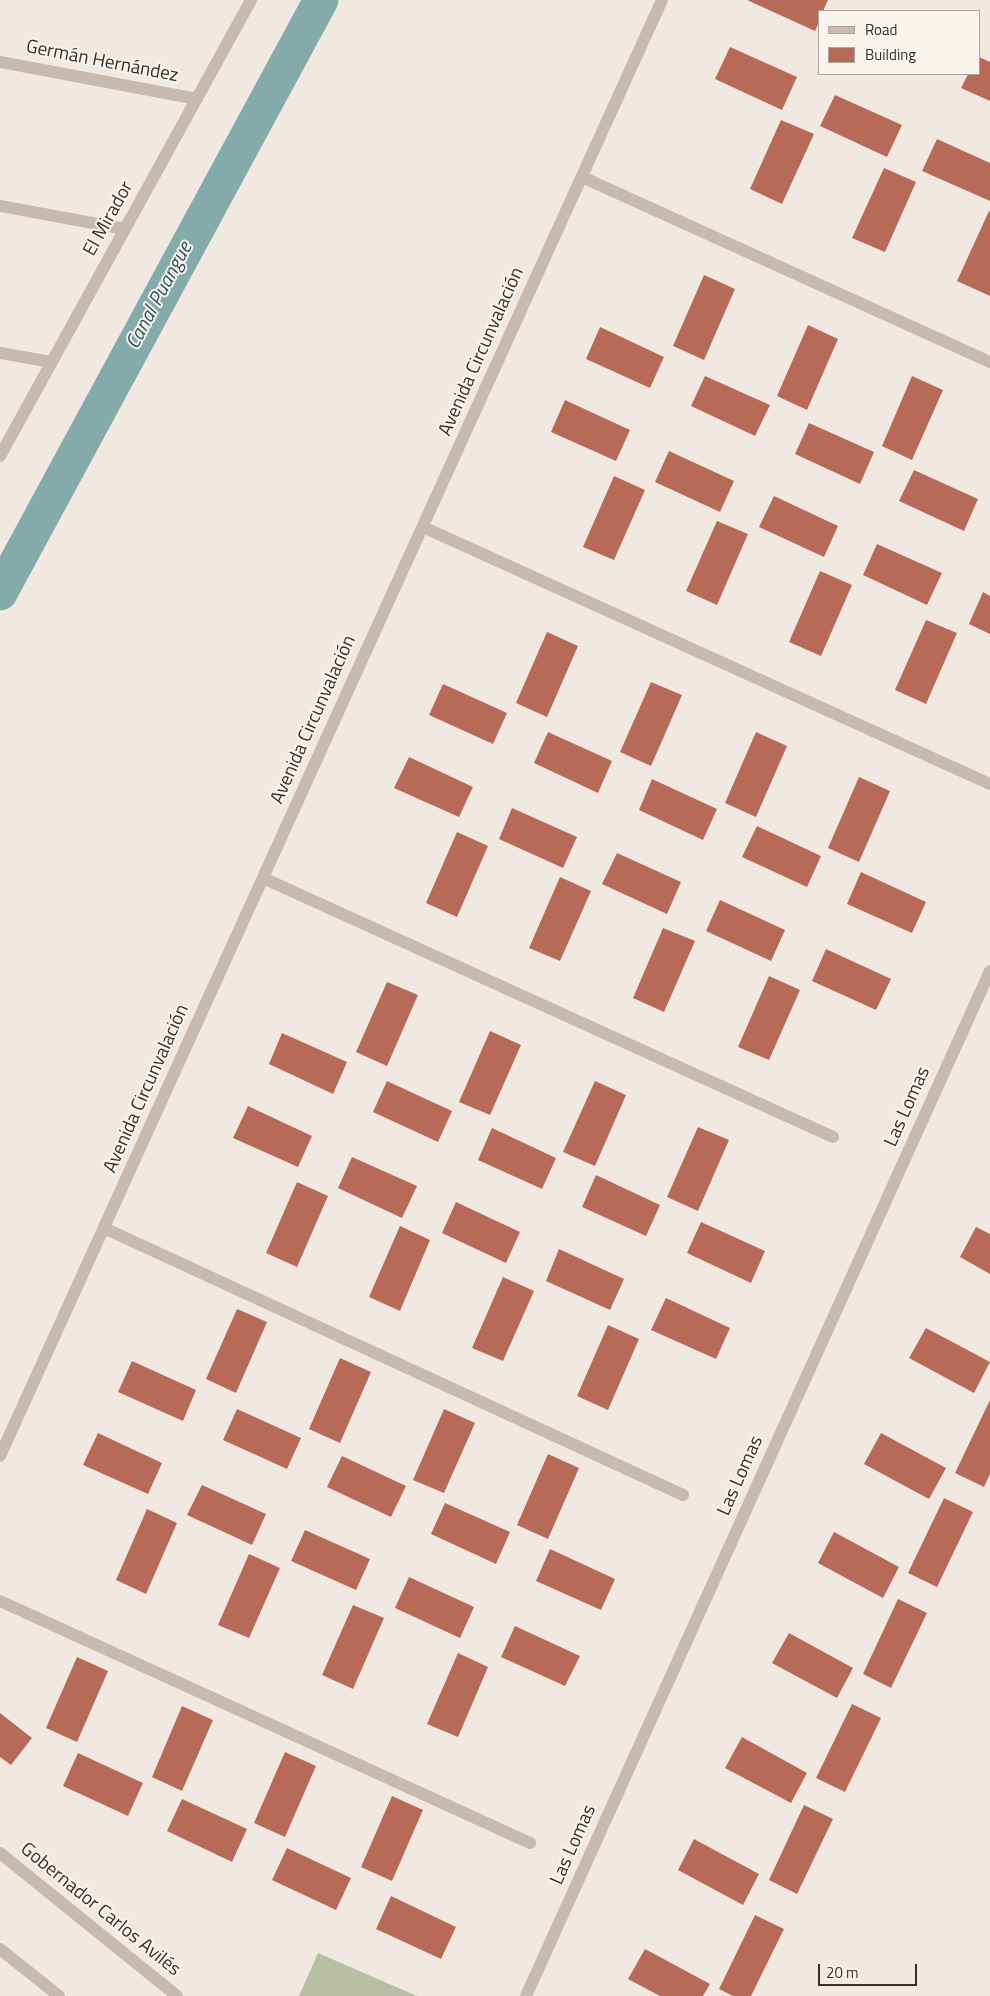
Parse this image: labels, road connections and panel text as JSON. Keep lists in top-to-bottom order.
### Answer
{
  "streets": {
    "street": [
      "Germán Hernández",
      "El Mirador",
      "Avenida Circunvalación",
      "Las Lomas",
      "Gobernador Carlos Avilés"
    ]
  },
  "crossings": [
    ["Germán Hernández", "El Mirador"]
  ],
  "water": ["Canal Puangue"],
  "legend": ["Road", "Building"],
  "scale_bar": "20 m"
}
